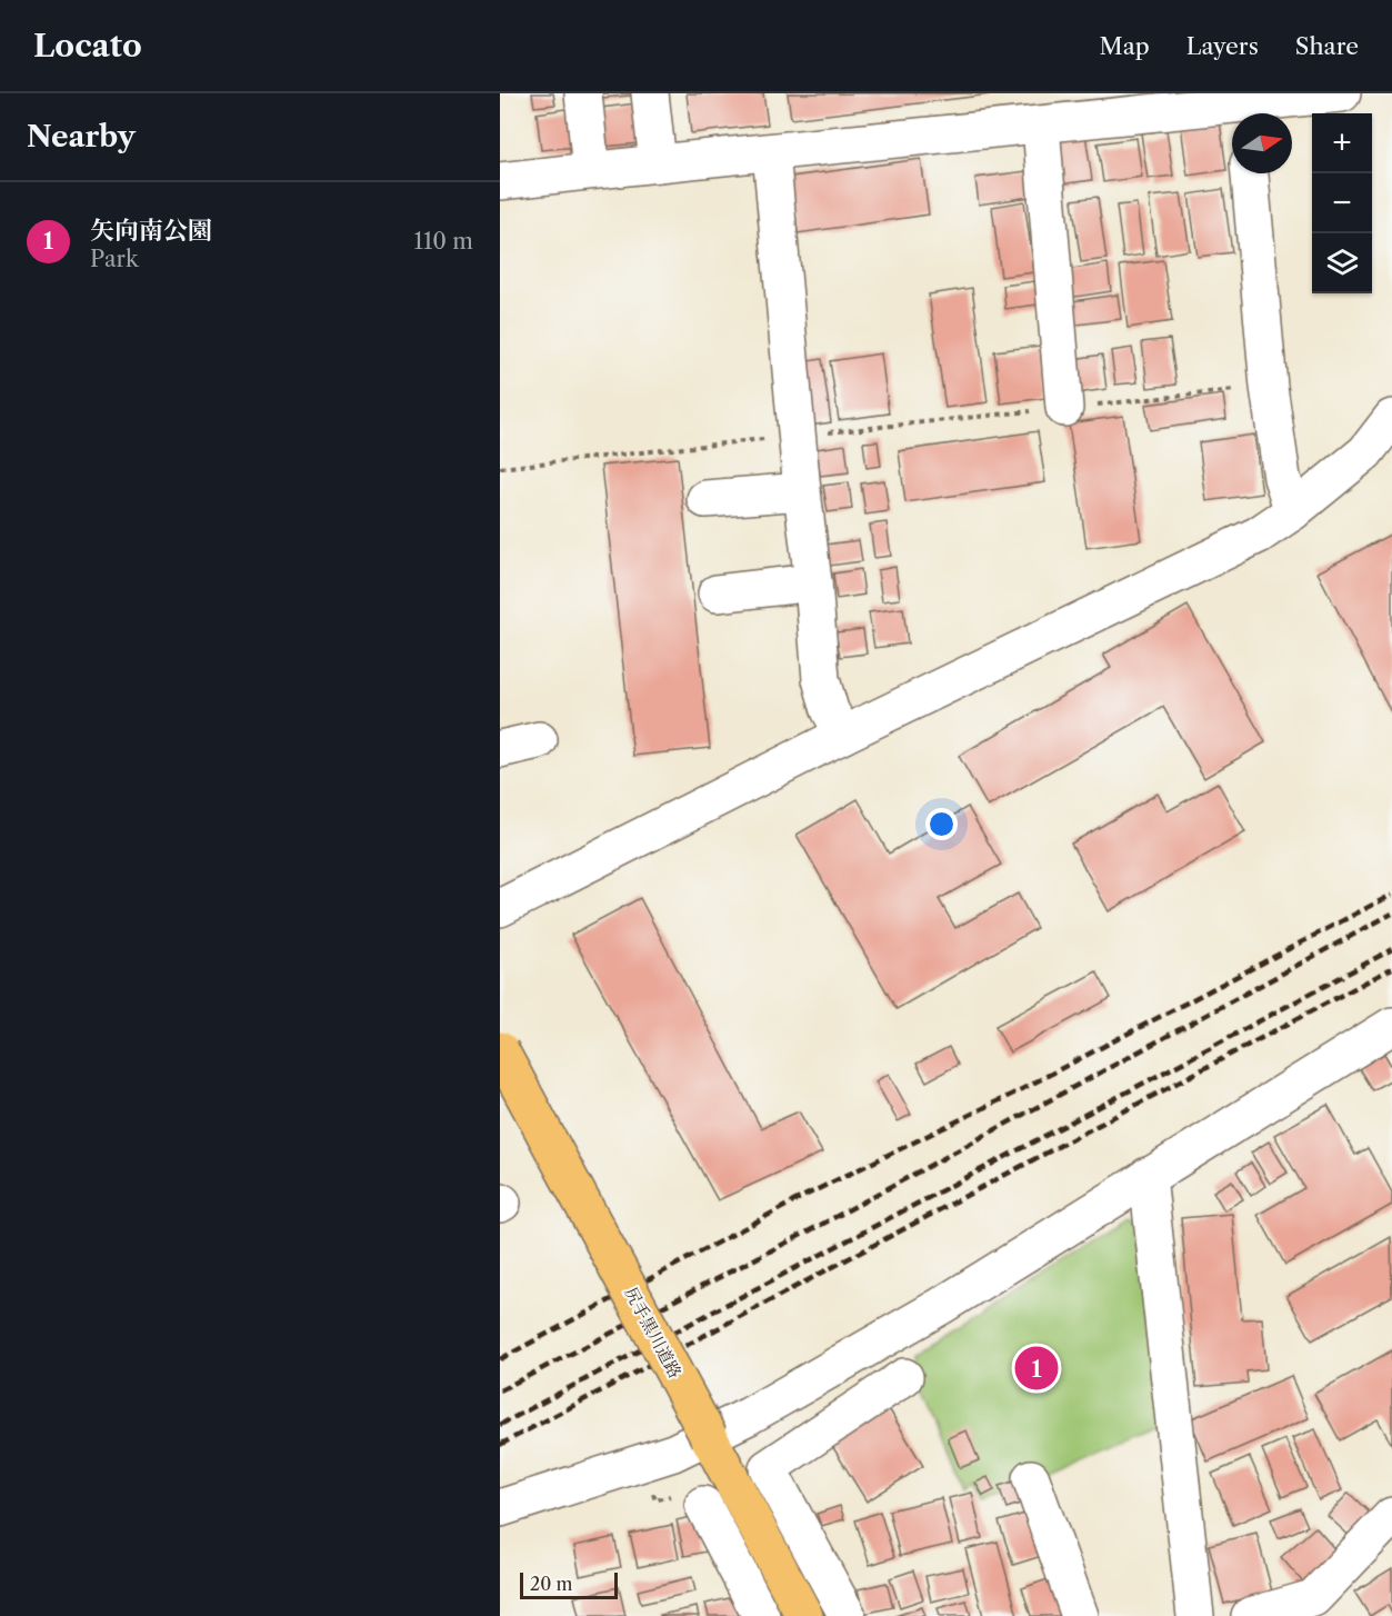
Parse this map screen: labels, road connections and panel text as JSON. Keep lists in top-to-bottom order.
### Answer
{
  "streets": {
    "main road": ["尻手黒川道路"]
  },
  "scale_bar": "20 m",
  "north": "right",
  "page": {
    "header": "Locato",
    "nav": ["Map", "Layers", "Share"],
    "heading": "Nearby",
    "map_buttons": ["+", "−"],
    "list": [
      {
        "mark": "1",
        "name": "矢向南公園",
        "note": "Park",
        "value": "110 m"
      }
    ],
    "pins": "1",
    "scale": "20 m"
  }
}
